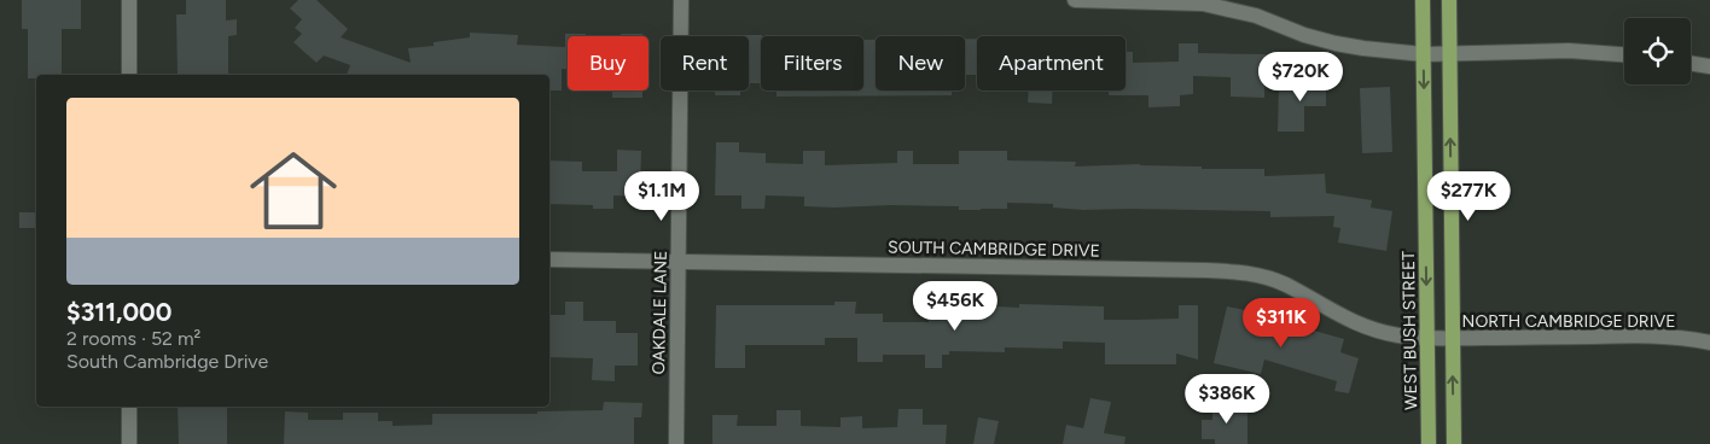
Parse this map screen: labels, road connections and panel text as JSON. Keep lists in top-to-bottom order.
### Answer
{
  "streets": {
    "main road": ["WEST BUSH STREET"],
    "street": ["SOUTH CAMBRIDGE DRIVE", "OAKDALE LANE", "NORTH CAMBRIDGE DRIVE"]
  },
  "crossings": [
    ["SOUTH CAMBRIDGE DRIVE", "OAKDALE LANE"],
    ["SOUTH CAMBRIDGE DRIVE", "NORTH CAMBRIDGE DRIVE"],
    ["SOUTH CAMBRIDGE DRIVE", "WEST BUSH STREET"],
    ["NORTH CAMBRIDGE DRIVE", "WEST BUSH STREET"]
  ],
  "page": {
    "chip": [
      "Buy",
      "Rent",
      "Filters",
      "New",
      "Apartment"
    ],
    "price": [
      "$720K",
      "$1.1M",
      "$277K",
      "$456K",
      "$311K",
      "$386K"
    ],
    "list": [
      {
        "name": "$311,000",
        "note": "2 rooms · 52 m² · South Cambridge Drive"
      }
    ]
  }
}
